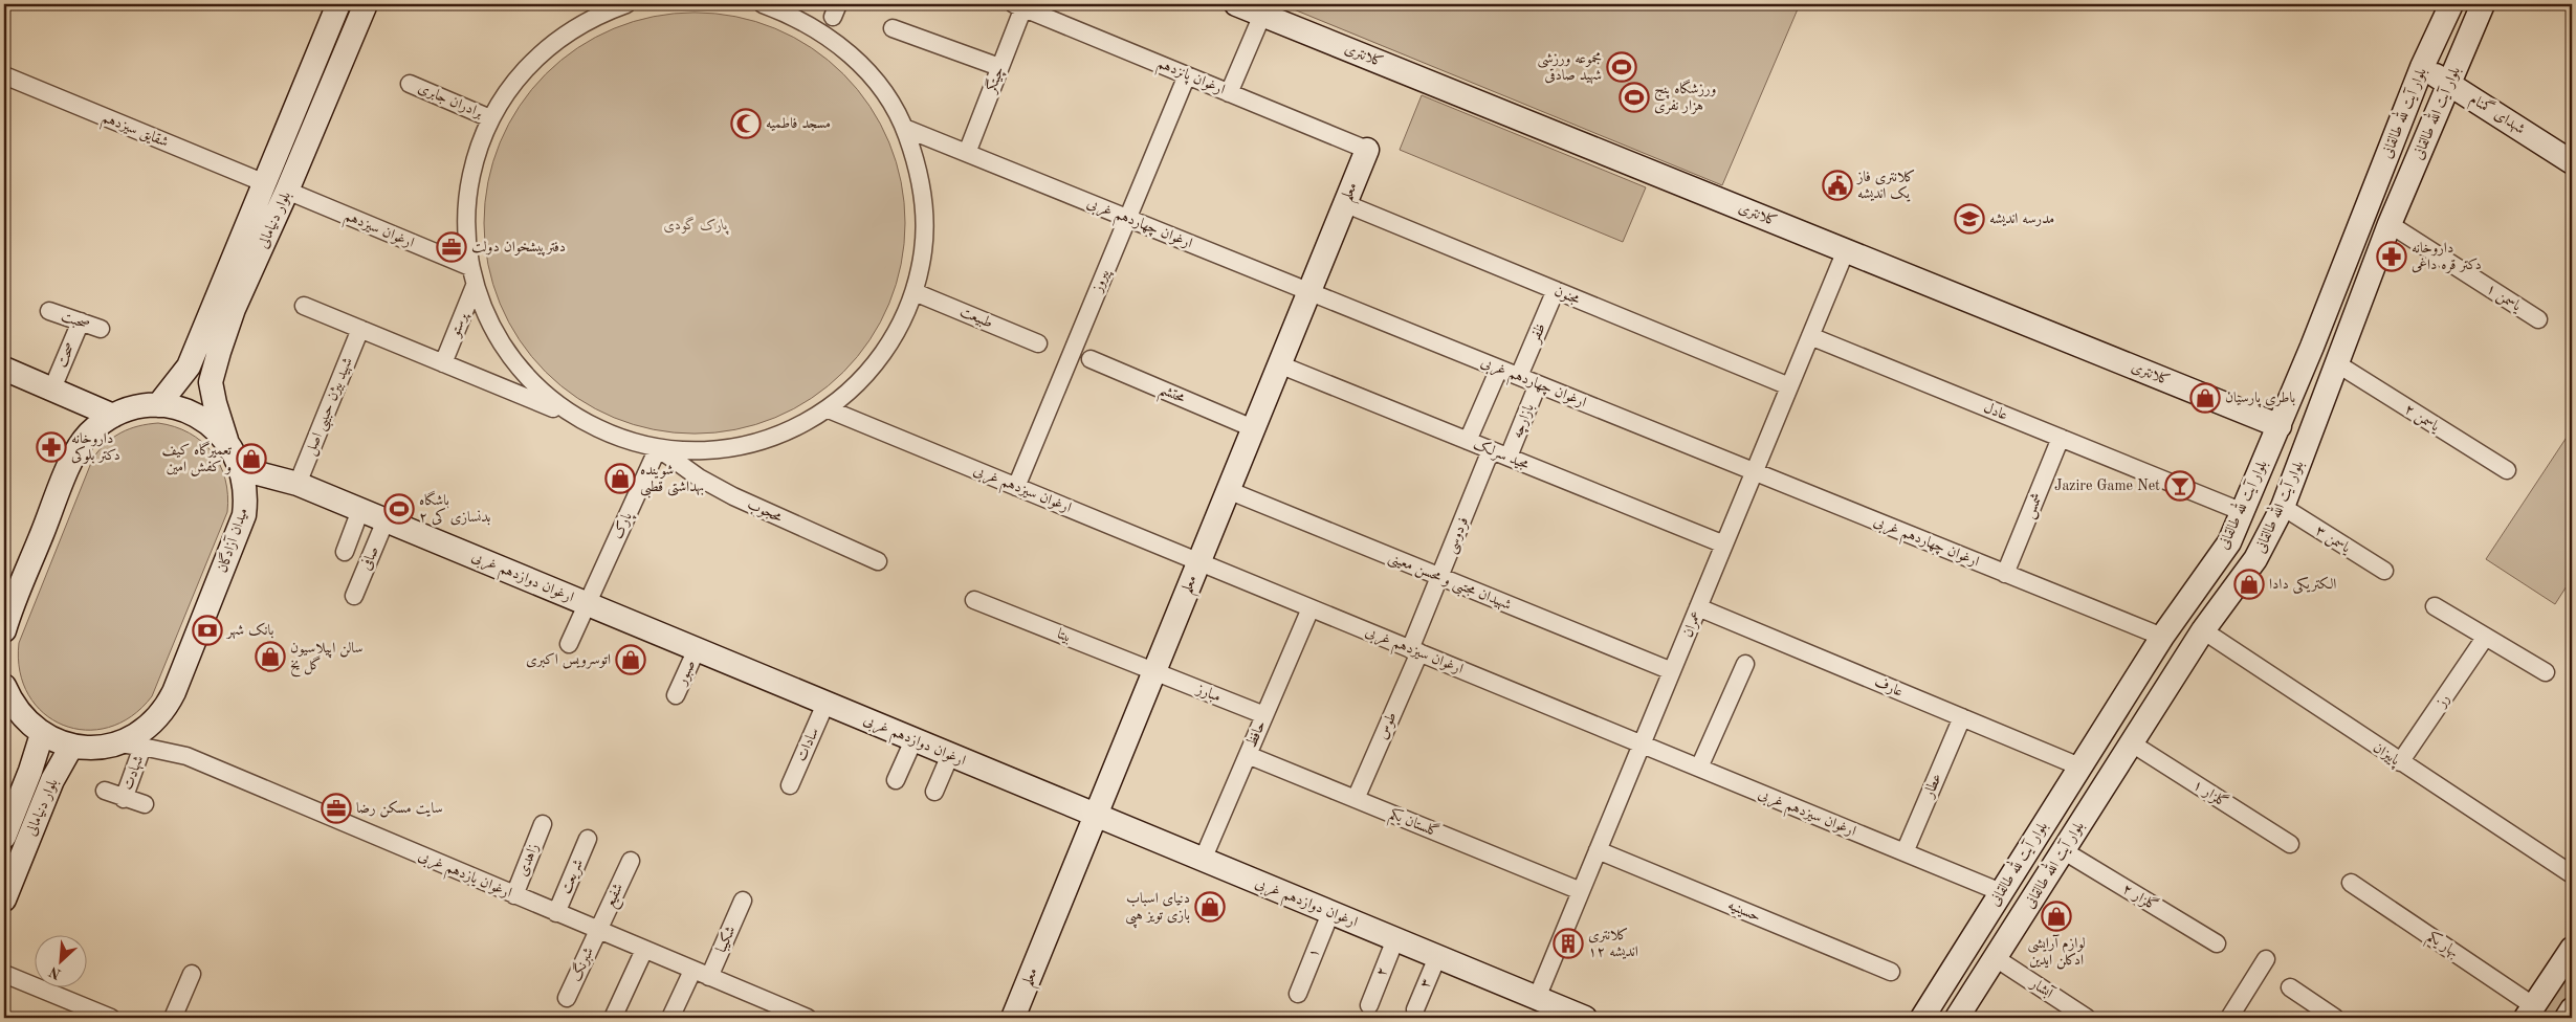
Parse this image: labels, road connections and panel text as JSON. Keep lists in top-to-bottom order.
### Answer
{
  "streets": {
    "street": [
      "کلانتری",
      "ارغوان پانزدهم",
      "چیتگر",
      "برادران جابری",
      "بلوار آیت لله طالقانی",
      "بلوار آیت الله طالقانی",
      "شهدای گمنام",
      "شقایق سیزدهم",
      "معلم",
      "بلوار دنیامالی",
      "ارغوان چهاردهم غربی",
      "ارغوان سیزدهم",
      "پیروز",
      "مجنون",
      "یاسمن ۱",
      "طبیعت",
      "صحبت",
      "پرستو",
      "ظفر",
      "صحت",
      "محتشم",
      "شهید بیژن حبیبی اصل",
      "عادل",
      "یاسمن ۲",
      "بازارچه",
      "مجید سرلک",
      "ارغوان سیزدهم غربی",
      "شمس",
      "محجوب",
      "پارک",
      "فردوسی",
      "یاسمن ۳",
      "میدان آزادگان",
      "صافی",
      "ارغوان دوازدهم غربی",
      "شهیدان مجتبی و محسن معینی",
      "عمران",
      "بیتا",
      "صبور",
      "عارف",
      "مبارز",
      "رز",
      "طوس",
      "حافظ",
      "سادات",
      "پاییزان",
      "شهادت",
      "عطار",
      "گلزار ۱",
      "گلستان یکم",
      "زاهدی",
      "ارغوان یازدهم غربی",
      "شریعت",
      "شفیع",
      "گلزار ۲",
      "حسینیه",
      "شکیبا",
      "بهار یکم",
      "۱",
      "شبرنگ",
      "۲",
      "۳",
      "آبشار"
    ]
  },
  "crossings": [
    ["کلانتری", "بلوار آیت لله طالقانی"],
    ["کلانتری", "عمران"],
    ["ارغوان پانزدهم", "چیتگر"],
    ["ارغوان پانزدهم", "معلم"],
    ["ارغوان پانزدهم", "پیروز"],
    ["چیتگر", "ارغوان چهاردهم غربی"],
    ["بلوار آیت لله طالقانی", "شهدای گمنام"],
    ["بلوار آیت لله طالقانی", "ارغوان چهاردهم غربی"],
    ["بلوار آیت لله طالقانی", "عادل"],
    ["بلوار آیت لله طالقانی", "ارغوان سیزدهم غربی"],
    ["بلوار آیت لله طالقانی", "عارف"],
    ["بلوار آیت الله طالقانی", "شهدای گمنام"],
    ["بلوار آیت الله طالقانی", "یاسمن ۱"],
    ["بلوار آیت الله طالقانی", "یاسمن ۲"],
    ["بلوار آیت الله طالقانی", "یاسمن ۳"],
    ["بلوار آیت الله طالقانی", "پاییزان"],
    ["بلوار آیت الله طالقانی", "گلزار ۱"],
    ["بلوار آیت الله طالقانی", "گلزار ۲"],
    ["بلوار آیت الله طالقانی", "آبشار"],
    ["شقایق سیزدهم", "بلوار دنیامالی"],
    ["شقایق سیزدهم", "ارغوان سیزدهم"],
    ["معلم", "ارغوان چهاردهم غربی"],
    ["معلم", "مجنون"],
    ["معلم", "محتشم"],
    ["معلم", "مجید سرلک"],
    ["معلم", "ارغوان سیزدهم غربی"],
    ["معلم", "ارغوان دوازدهم غربی"],
    ["معلم", "شهیدان مجتبی و محسن معینی"],
    ["معلم", "بیتا"],
    ["معلم", "مبارز"],
    ["بلوار دنیامالی", "ارغوان سیزدهم"],
    ["بلوار دنیامالی", "میدان آزادگان"],
    ["ارغوان چهاردهم غربی", "پیروز"],
    ["ارغوان چهاردهم غربی", "ظفر"],
    ["ارغوان چهاردهم غربی", "بازارچه"],
    ["ارغوان چهاردهم غربی", "شمس"],
    ["ارغوان چهاردهم غربی", "عمران"],
    ["پیروز", "ارغوان سیزدهم غربی"],
    ["مجنون", "ظفر"],
    ["مجنون", "عمران"],
    ["صحبت", "صحت"],
    ["شهید بیژن حبیبی اصل", "ارغوان دوازدهم غربی"],
    ["عادل", "شمس"],
    ["عادل", "عمران"],
    ["بازارچه", "مجید سرلک"],
    ["مجید سرلک", "فردوسی"],
    ["مجید سرلک", "عمران"],
    ["ارغوان سیزدهم غربی", "فردوسی"],
    ["ارغوان سیزدهم غربی", "عمران"],
    ["ارغوان سیزدهم غربی", "طوس"],
    ["ارغوان سیزدهم غربی", "حافظ"],
    ["ارغوان سیزدهم غربی", "عطار"],
    ["محجوب", "پارک"],
    ["پارک", "ارغوان دوازدهم غربی"],
    ["فردوسی", "شهیدان مجتبی و محسن معینی"],
    ["فردوسی", "طوس"],
    ["میدان آزادگان", "ارغوان دوازدهم غربی"],
    ["میدان آزادگان", "ارغوان یازدهم غربی"],
    ["صافی", "ارغوان دوازدهم غربی"],
    ["ارغوان دوازدهم غربی", "عمران"],
    ["ارغوان دوازدهم غربی", "صبور"],
    ["ارغوان دوازدهم غربی", "حافظ"],
    ["ارغوان دوازدهم غربی", "سادات"],
    ["ارغوان دوازدهم غربی", "۱"],
    ["ارغوان دوازدهم غربی", "۲"],
    ["ارغوان دوازدهم غربی", "۳"],
    ["شهیدان مجتبی و محسن معینی", "عمران"],
    ["عمران", "عارف"],
    ["عمران", "گلستان یکم"],
    ["عمران", "حسینیه"],
    ["بیتا", "مبارز"],
    ["عارف", "عطار"],
    ["مبارز", "حافظ"],
    ["رز", "پاییزان"],
    ["طوس", "گلستان یکم"],
    ["حافظ", "گلستان یکم"],
    ["شهادت", "ارغوان یازدهم غربی"],
    ["زاهدی", "ارغوان یازدهم غربی"],
    ["ارغوان یازدهم غربی", "شریعت"],
    ["ارغوان یازدهم غربی", "شفیع"],
    ["ارغوان یازدهم غربی", "شکیبا"],
    ["ارغوان یازدهم غربی", "شبرنگ"],
    ["شفیع", "شبرنگ"]
  ],
  "parks": ["پارک گودی"],
  "places": {
    "sports": ["مجموعه ورزشی شهید صادقی", "ورزشگاه پنج هزار نفری", "باشگاه بدنسازی کی ۲"],
    "mosque": ["مسجد فاطمیه"],
    "public building": ["کلانتری فاز یک اندیشه"],
    "school or university": ["مدرسه اندیشه"],
    "office": ["دفترپیشخوان دولت", "سایت مسکن رضا"],
    "pharmacy": ["داروخانه دکتر قره داغی", "داروخانه دکتر بلوکی"],
    "shop": [
      "باطری پارسيان",
      "تعمیرگاه کیف و کفش امین",
      "شوینده بهداشتی قطبی",
      "الکتریکی دادا",
      "سالن اپیلاسیون گل یخ",
      "اتوسرویس اکبری",
      "دنیای اسباب بازی تویز هپی",
      "لوازم آرایشی ادکلن ایدین"
    ],
    "bar": ["Jazire Game Net"],
    "bank": ["بانک شهر"],
    "building": ["کلانتری ۱۲ اندیشه"]
  },
  "north": "bottom left"
}
